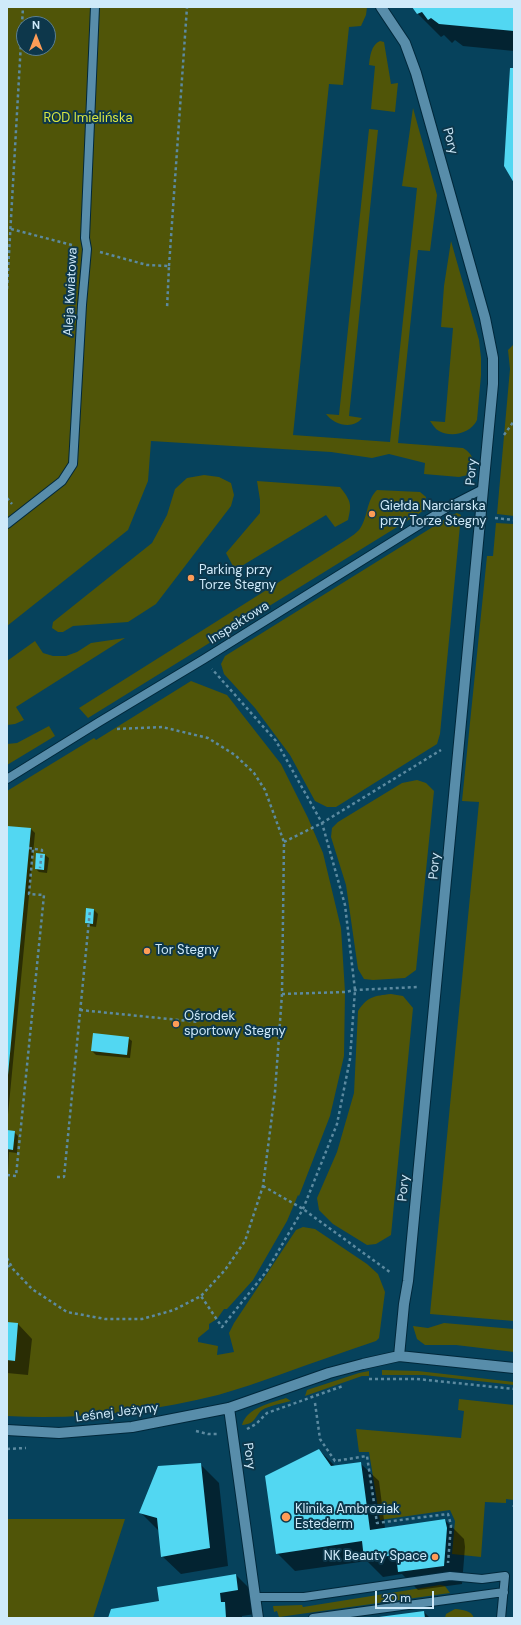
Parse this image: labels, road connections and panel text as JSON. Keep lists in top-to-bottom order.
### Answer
{
  "streets": {
    "street": ["Pory", "Leśnej Jeżyny"],
    "lane": ["Aleja Kwiatowa", "Inspektowa"]
  },
  "crossings": [
    ["Pory", "Inspektowa"],
    ["Pory", "Leśnej Jeżyny"]
  ],
  "parks": ["ROD Imielińska"],
  "places": [
    "Giełda Narciarska przy Torze Stegny",
    "Parking przy Torze Stegny",
    "Tor Stegny",
    "Ośrodek sportowy Stegny",
    "Klinika Ambroziak Estederm",
    "NK Beauty Space"
  ],
  "scale_bar": "20 m",
  "north": "top"
}
